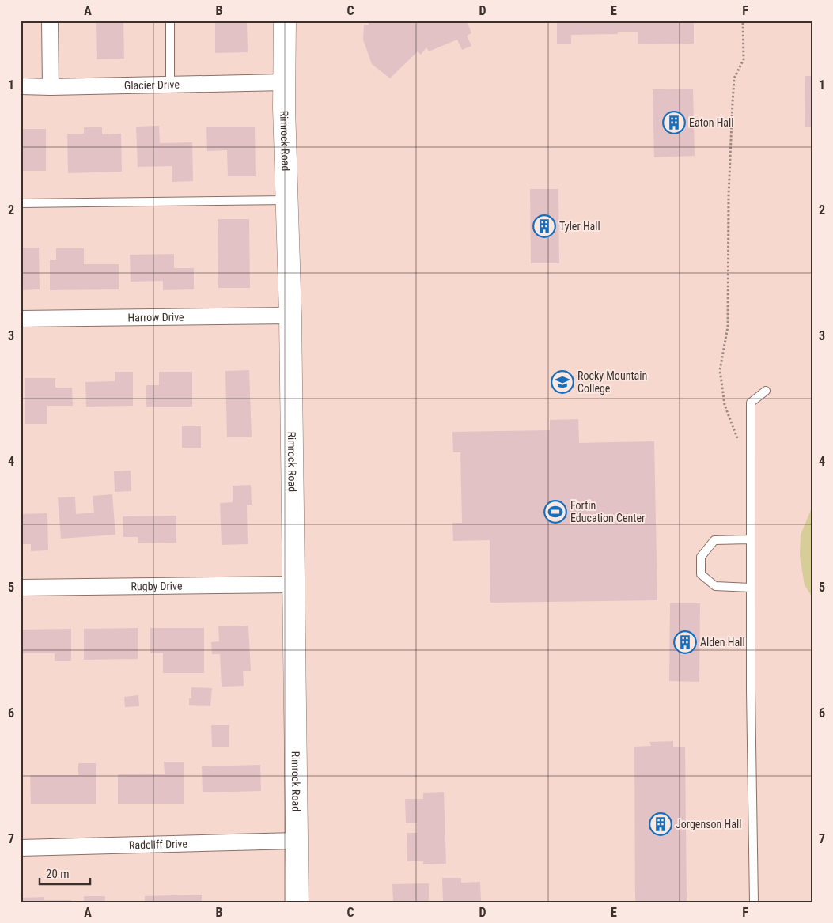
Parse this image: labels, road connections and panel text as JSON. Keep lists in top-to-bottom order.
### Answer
{
  "streets": {
    "main road": ["Rimrock Road"],
    "street": [
      "Glacier Drive",
      "Harrow Drive",
      "Rugby Drive",
      "Radcliff Drive"
    ]
  },
  "crossings": [
    ["Glacier Drive", "Rimrock Road"],
    ["Rimrock Road", "Harrow Drive"],
    ["Rimrock Road", "Rugby Drive"],
    ["Rimrock Road", "Radcliff Drive"]
  ],
  "places": {
    "building": [
      "Eaton Hall",
      "Tyler Hall",
      "Alden Hall",
      "Jorgenson Hall"
    ],
    "school or university": ["Rocky Mountain College"],
    "sports": ["Fortin Education Center"]
  },
  "scale_bar": "20 m",
  "grid": {
    "columns": [
      "A",
      "B",
      "C",
      "D",
      "E",
      "F"
    ],
    "rows": [
      "1",
      "2",
      "3",
      "4",
      "5",
      "6",
      "7"
    ]
  }
}
